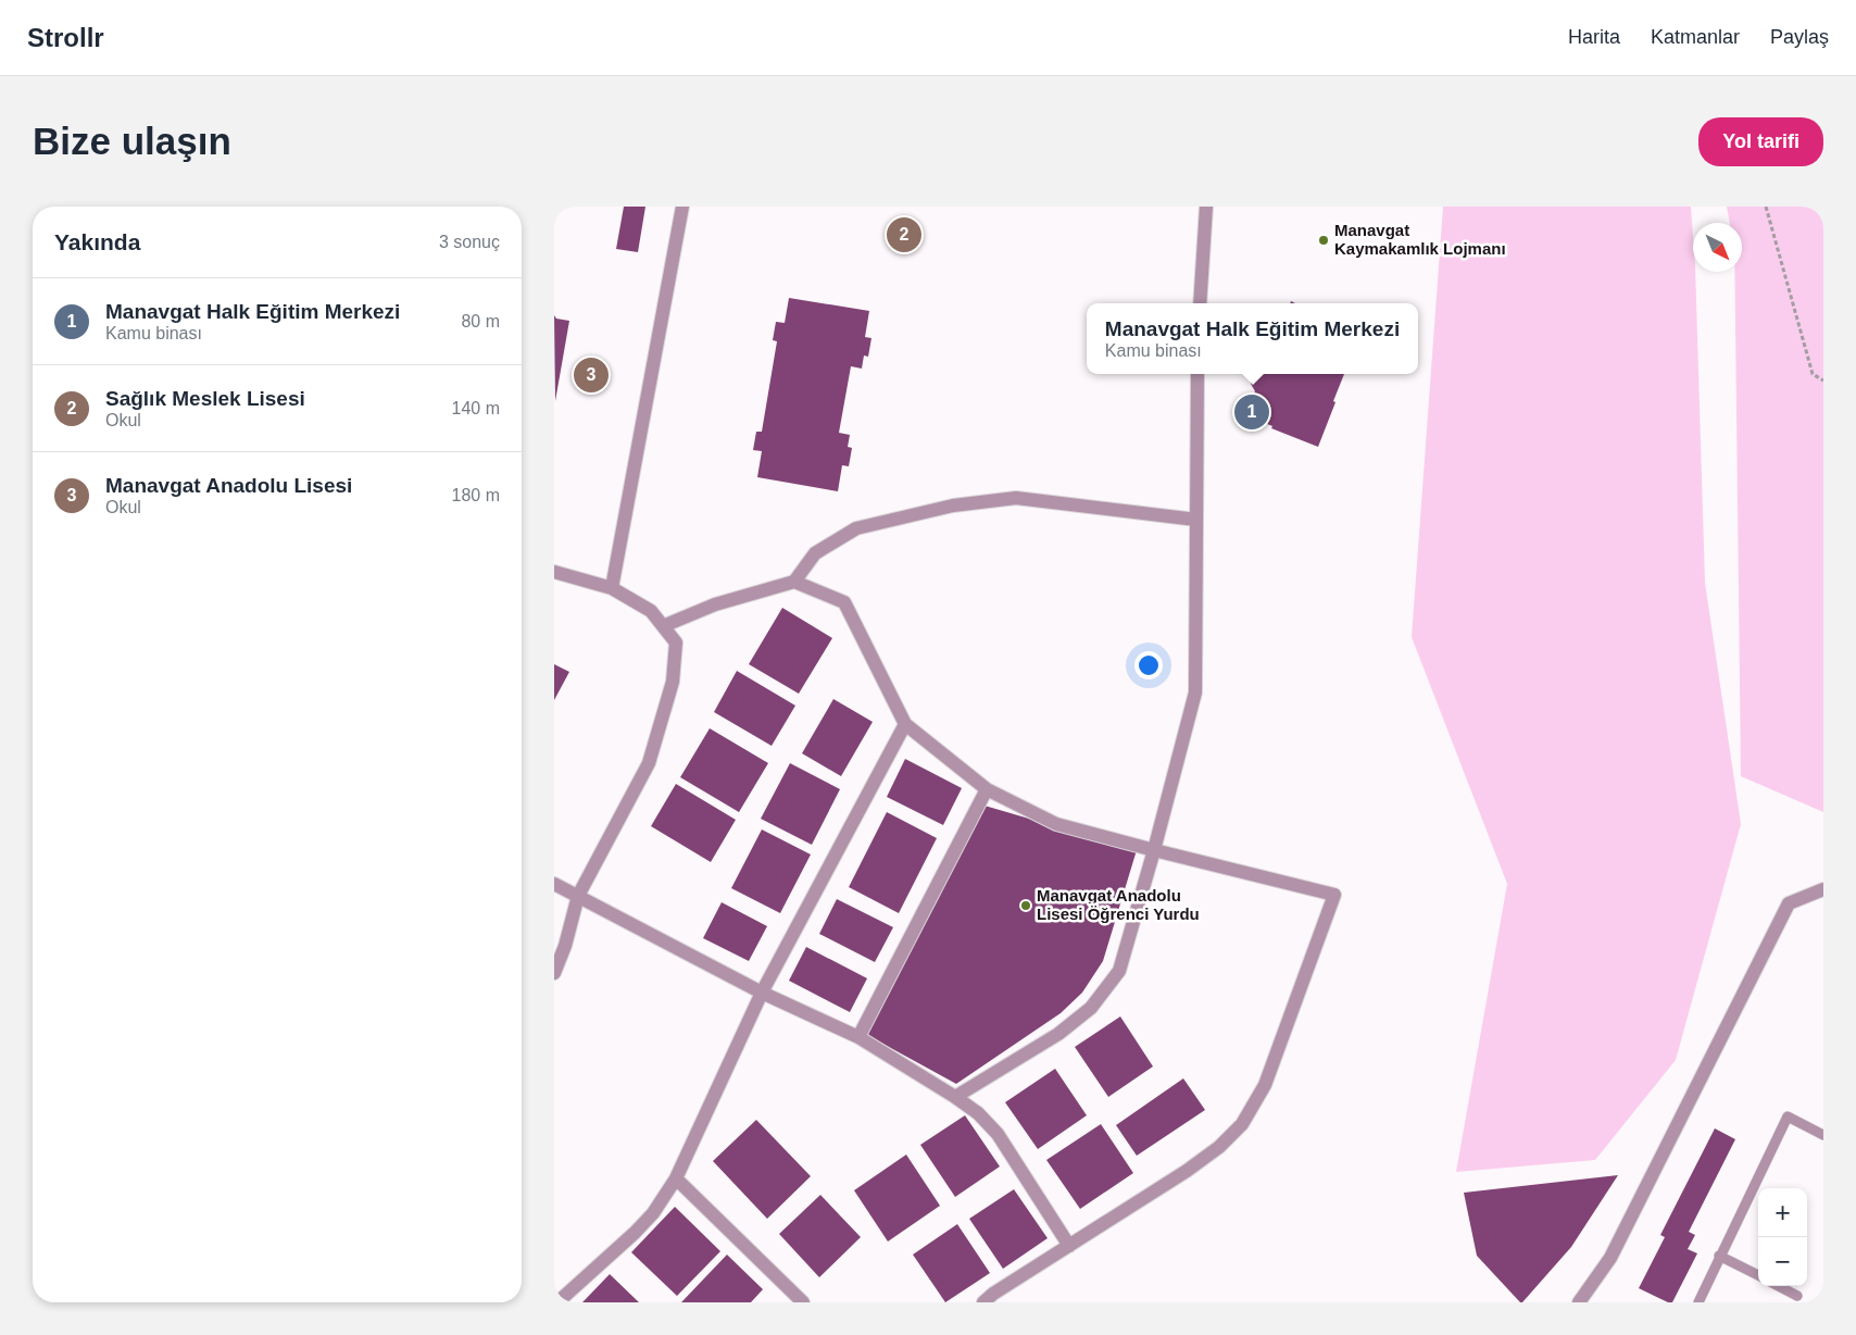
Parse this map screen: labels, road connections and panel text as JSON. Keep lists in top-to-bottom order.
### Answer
{
  "places": ["Manavgat Kaymakamlık Lojmanı", "Manavgat Anadolu Lisesi Öğrenci Yurdu"],
  "north": "bottom right",
  "page": {
    "header": "Strollr",
    "nav": ["Harita", "Katmanlar", "Paylaş"],
    "buttons": "Yol tarifi",
    "title": "Bize ulaşın",
    "heading": ["Yakında", "3 sonuç"],
    "pins": ["2", "3", "1"],
    "list": [
      {
        "mark": "1",
        "name": "Manavgat Halk Eğitim Merkezi",
        "note": "Kamu binası",
        "value": "80 m"
      },
      {
        "mark": "2",
        "name": "Sağlık Meslek Lisesi",
        "note": "Okul",
        "value": "140 m"
      },
      {
        "mark": "3",
        "name": "Manavgat Anadolu Lisesi",
        "note": "Okul",
        "value": "180 m"
      }
    ],
    "popup": ["Manavgat Halk Eğitim Merkezi", "Kamu binası"],
    "map_buttons": ["+", "−"]
  }
}
